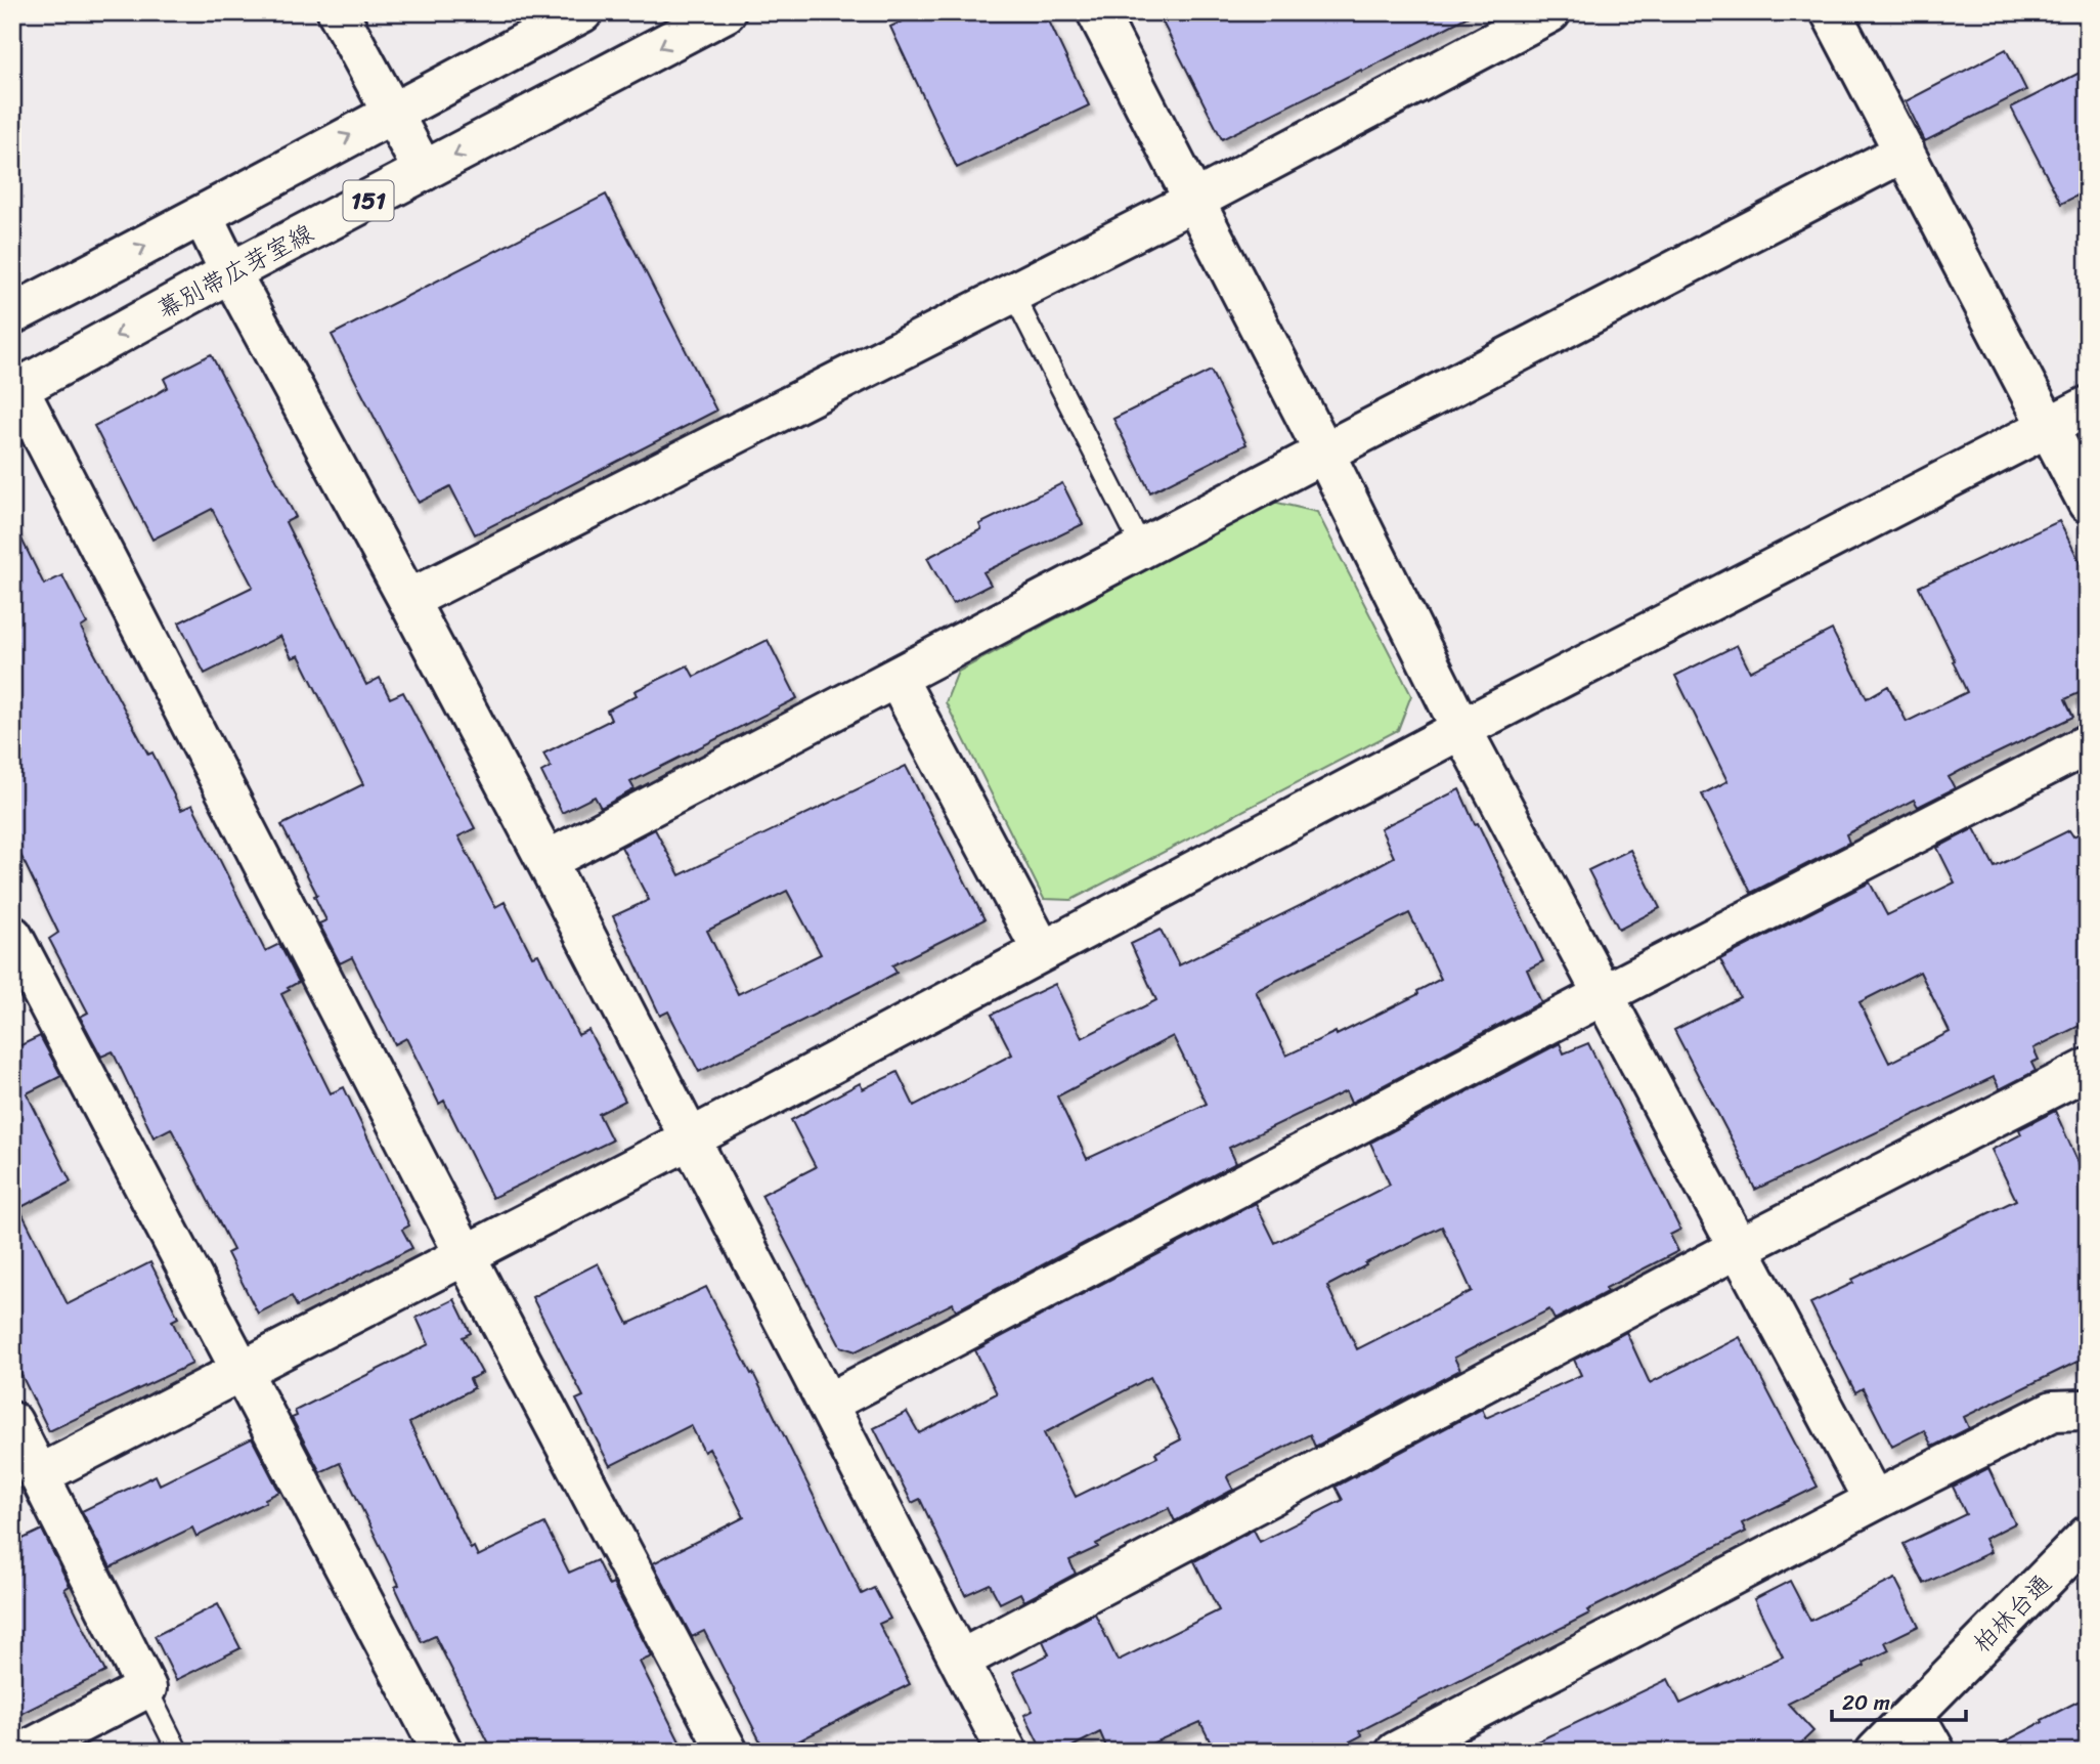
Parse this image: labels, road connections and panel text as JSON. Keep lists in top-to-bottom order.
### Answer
{
  "streets": {
    "street": ["151", "幕別帯広芽室線", "柏林台通"]
  },
  "scale_bar": "20 m"
}
